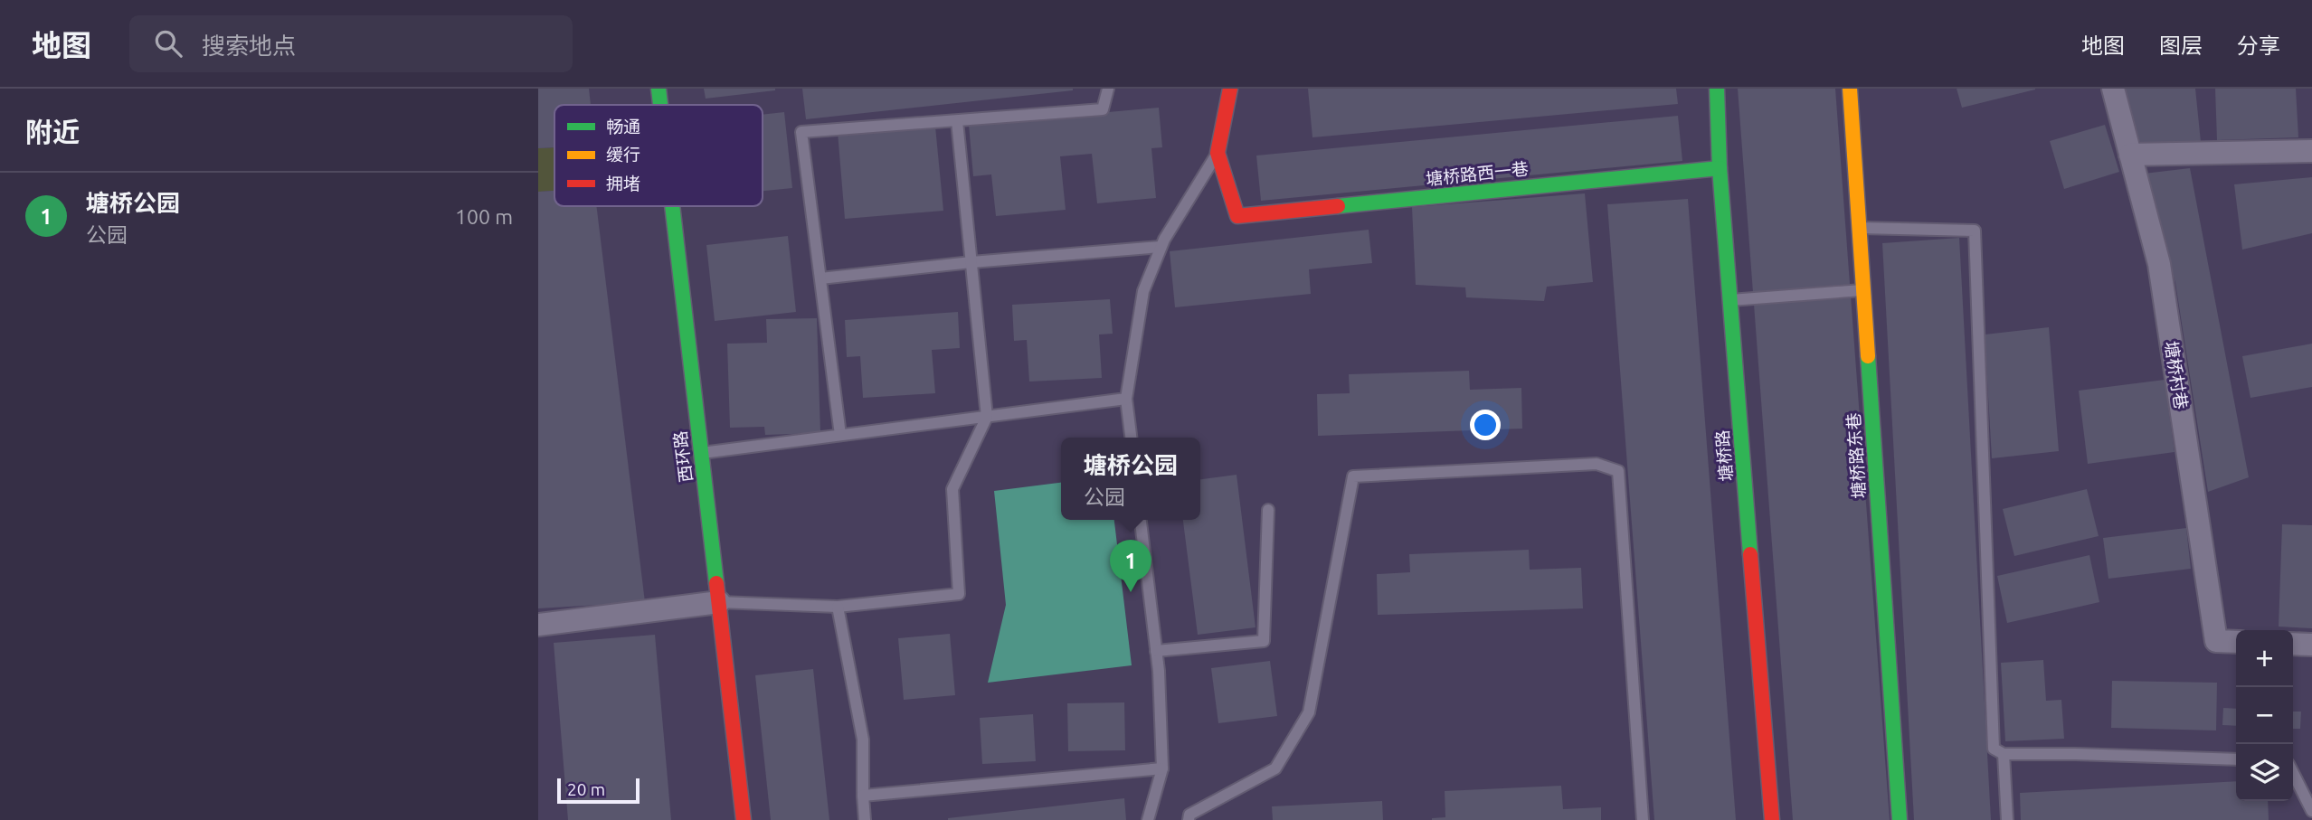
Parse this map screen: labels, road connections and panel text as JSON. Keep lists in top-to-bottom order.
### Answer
{
  "streets": {
    "street": [
      "塘桥路西一巷",
      "塘桥村巷",
      "塘桥路",
      "塘桥路东巷",
      "西环路"
    ]
  },
  "crossings": [
    ["塘桥路西一巷", "塘桥路"]
  ],
  "legend": ["畅通", "缓行", "拥堵"],
  "scale_bar": "20 m",
  "page": {
    "header": "地图",
    "search": "搜索地点",
    "nav": ["地图", "图层", "分享"],
    "heading": "附近",
    "list": [
      {
        "mark": "1",
        "name": "塘桥公园",
        "note": "公园",
        "value": "100 m"
      }
    ],
    "popup": ["塘桥公园", "公园"],
    "pins": "1",
    "map_buttons": ["+", "−"],
    "scale": "20 m"
  }
}
